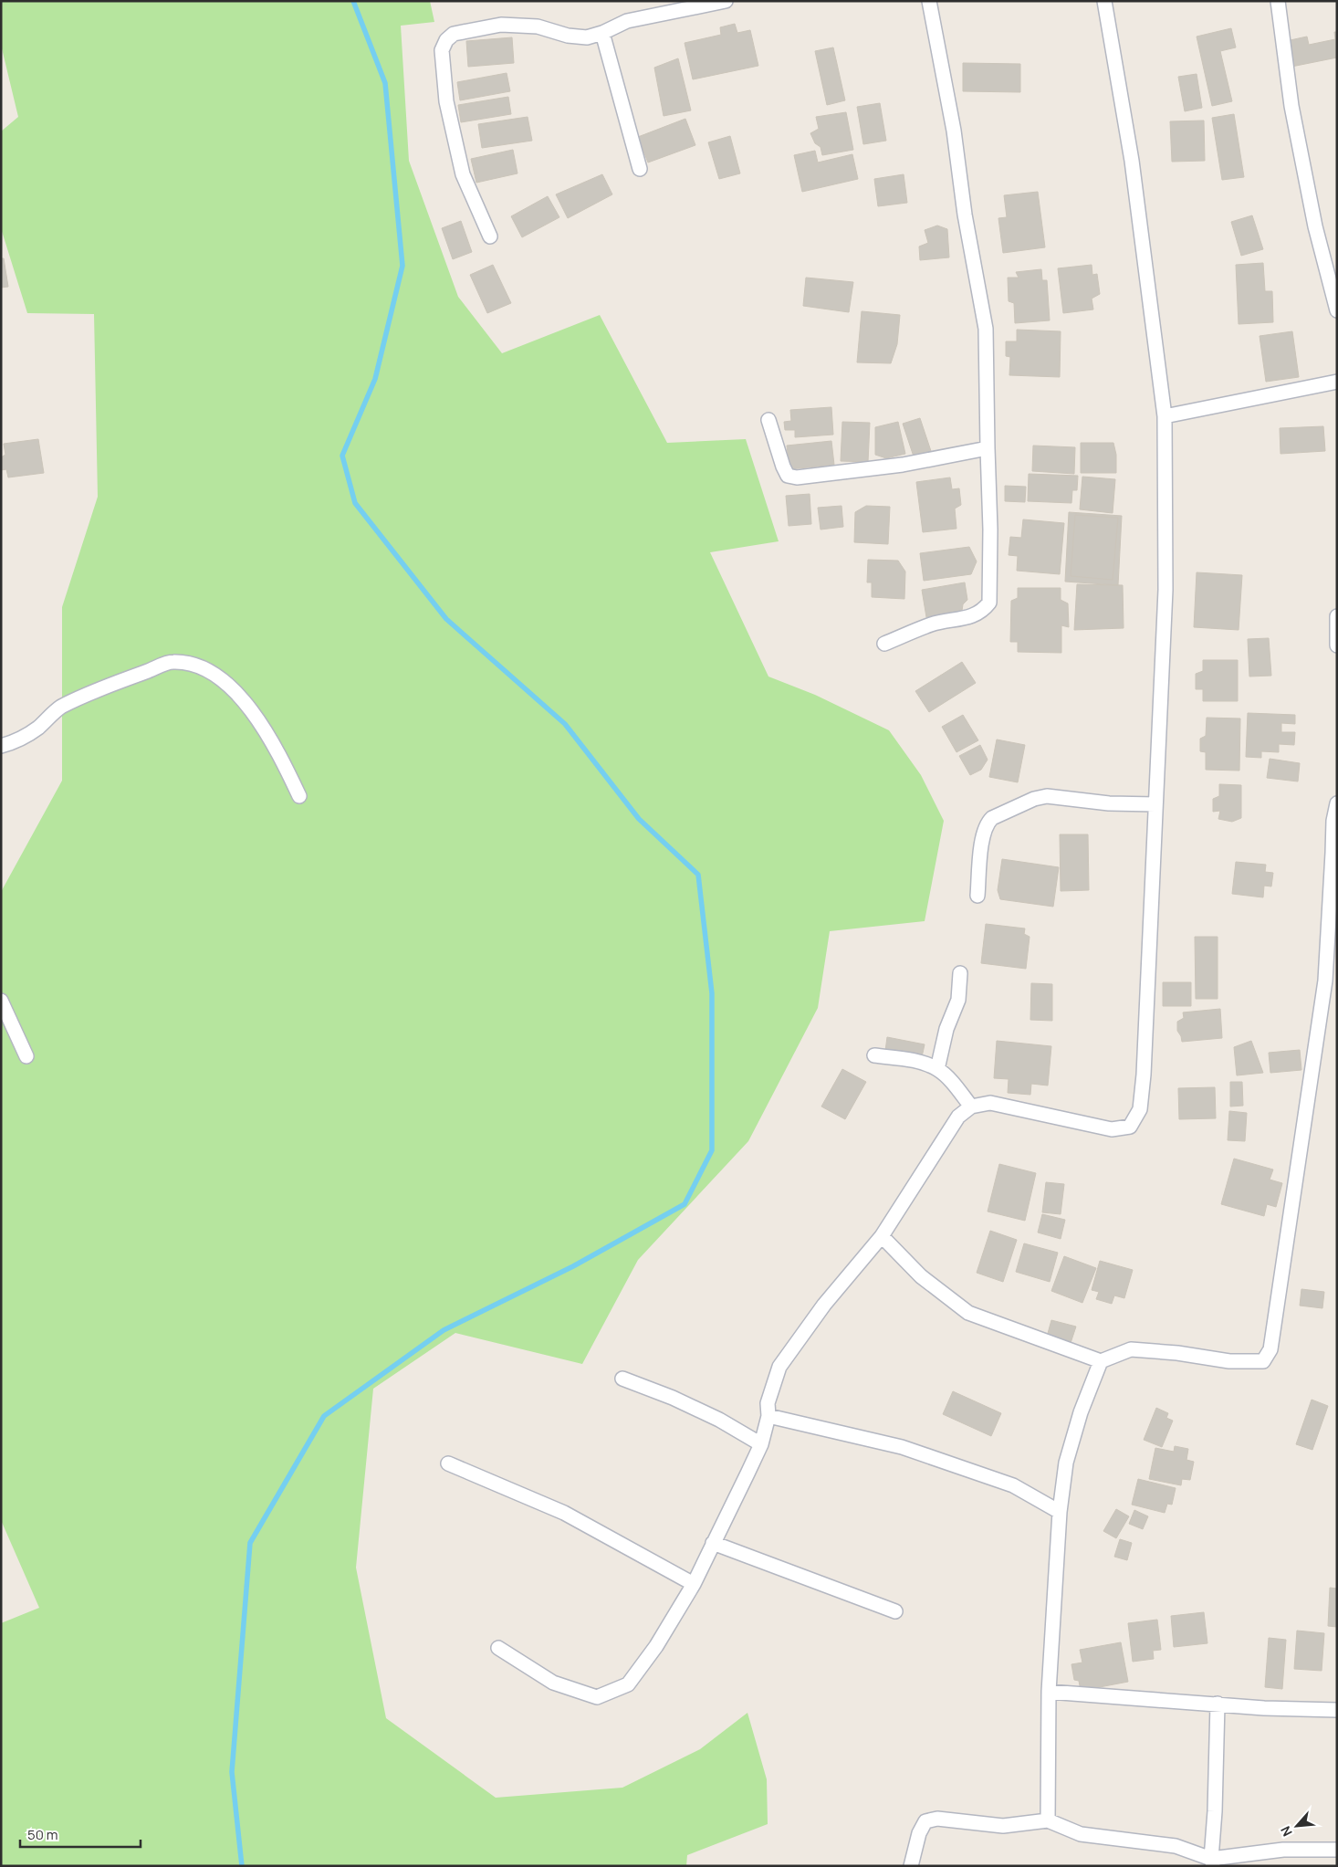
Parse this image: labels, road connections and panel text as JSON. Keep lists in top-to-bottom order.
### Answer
{
  "scale_bar": "50 m",
  "north": "bottom left"
}
